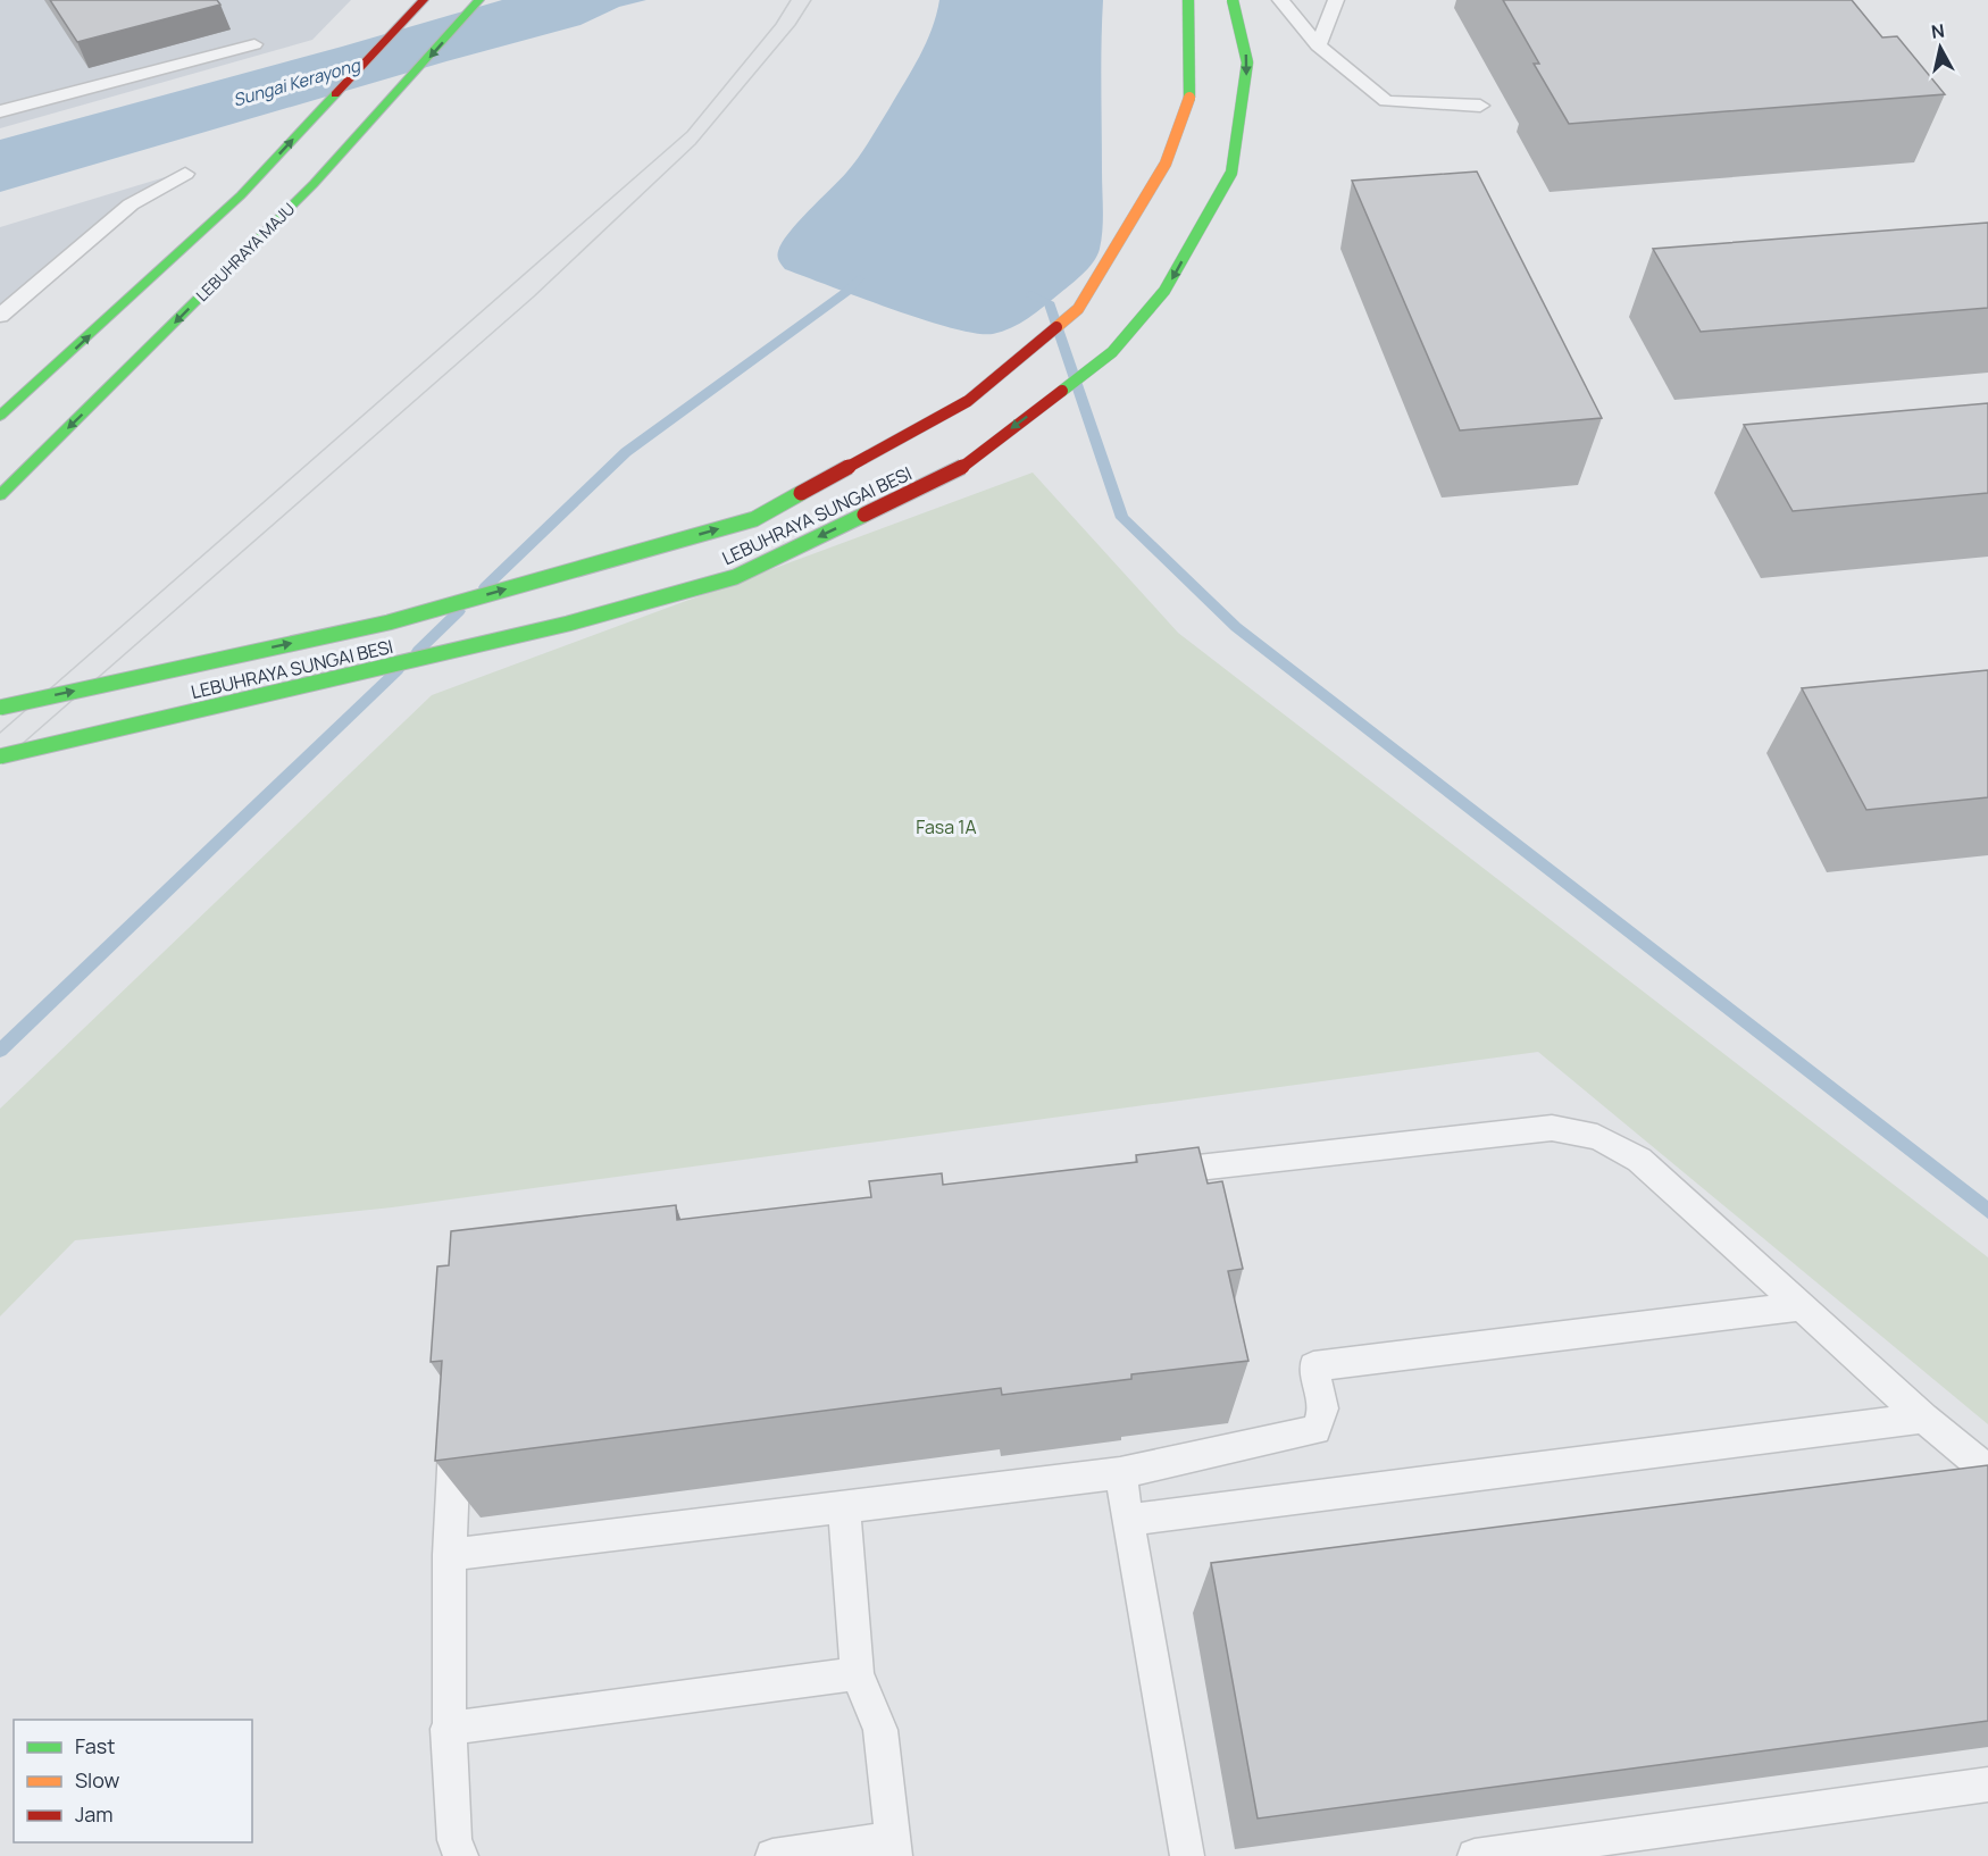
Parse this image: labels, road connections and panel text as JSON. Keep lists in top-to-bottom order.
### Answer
{
  "streets": {
    "highway": ["LEBUHRAYA MAJU", "LEBUHRAYA SUNGAI BESI"]
  },
  "water": ["Sungai Kerayong"],
  "parks": ["Fasa 1A"],
  "legend": ["Fast", "Slow", "Jam"],
  "north": "top"
}
